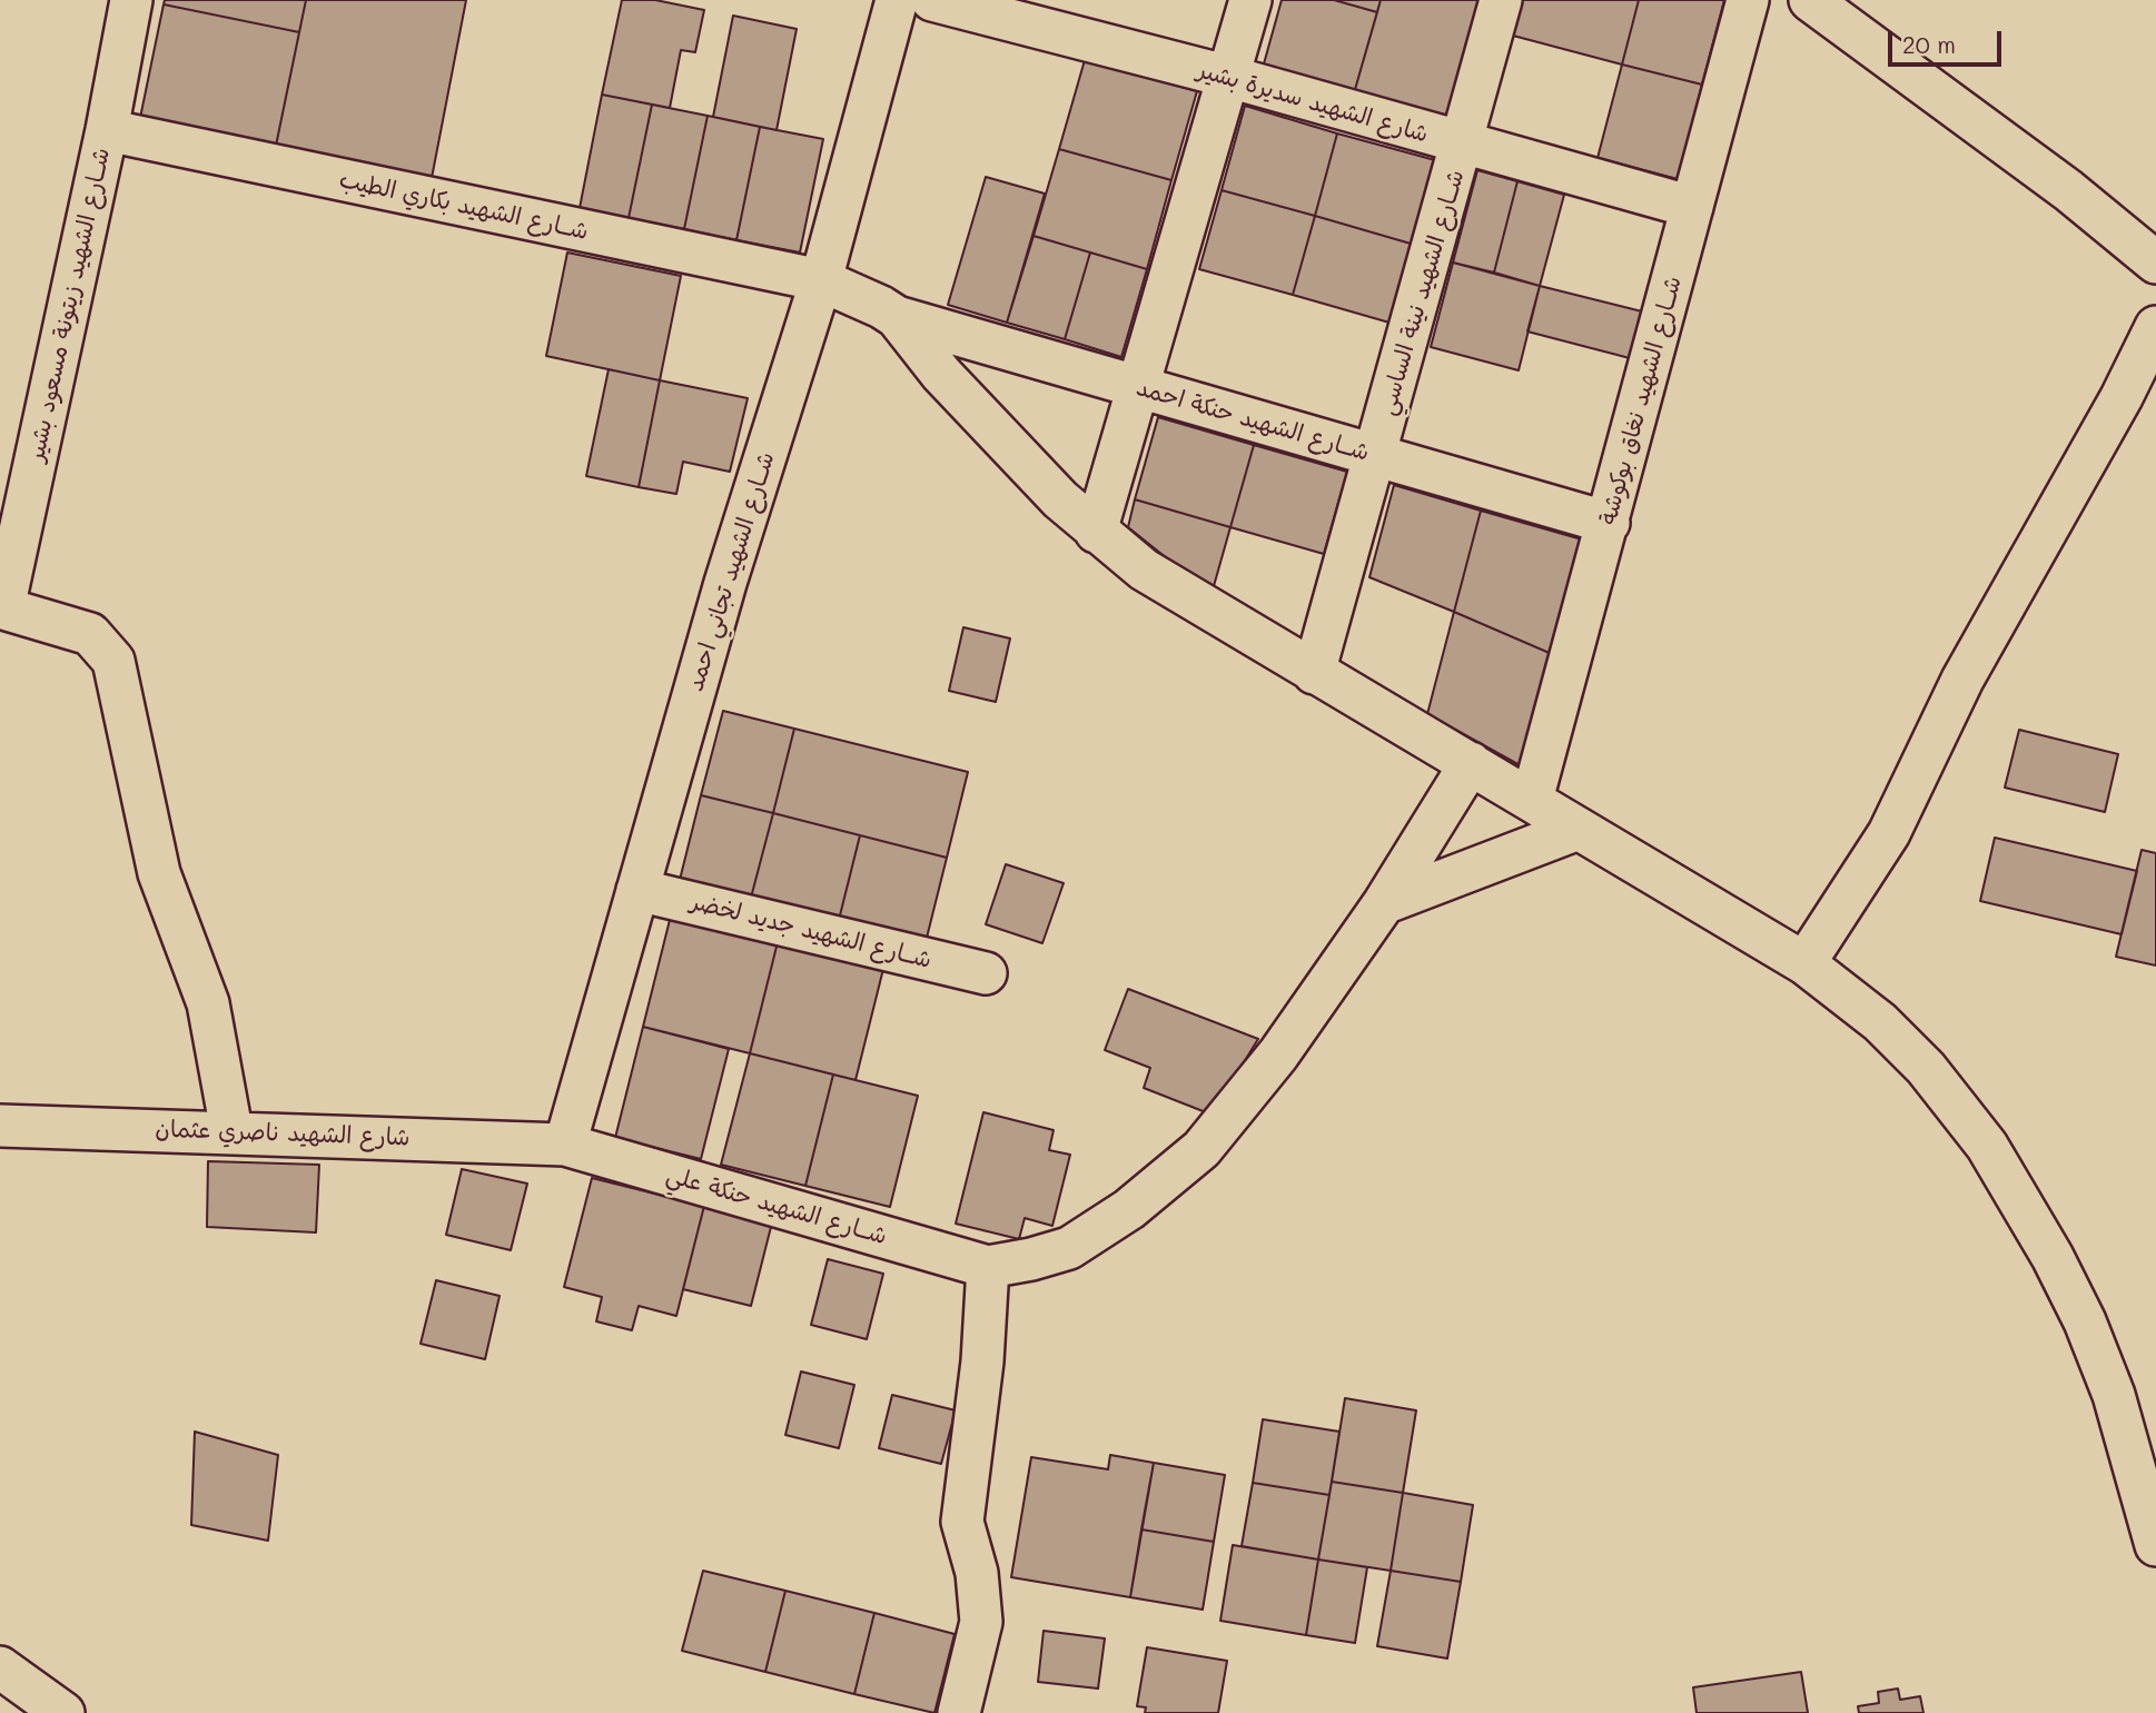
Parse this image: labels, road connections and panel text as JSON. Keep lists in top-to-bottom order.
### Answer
{
  "streets": {
    "street": [
      "شارع الشهيد سديرة بشير",
      "شــارع الشهيد بكاري الطيب",
      "شــارع الشهيد نينة الساسي",
      "شــارع الشهيد زيتونة مسعود بشير",
      "شــارع الشهيد نغاق بوكوشة",
      "شــارع الشهيد حنكة احمد",
      "شــارع الشهيد تجاني احمد",
      "شــارع الشهيد جديد لخضر",
      "شارع الشهيد ناصري عثمان",
      "شــارع الشهيد حنكة علي"
    ]
  },
  "crossings": [
    ["شارع الشهيد سديرة بشير", "شــارع الشهيد نينة الساسي"],
    ["شارع الشهيد سديرة بشير", "شــارع الشهيد نغاق بوكوشة"],
    ["شــارع الشهيد بكاري الطيب", "شــارع الشهيد زيتونة مسعود بشير"],
    ["شــارع الشهيد بكاري الطيب", "شــارع الشهيد حنكة احمد"],
    ["شــارع الشهيد بكاري الطيب", "شــارع الشهيد تجاني احمد"],
    ["شــارع الشهيد نينة الساسي", "شــارع الشهيد حنكة احمد"],
    ["شــارع الشهيد نغاق بوكوشة", "شــارع الشهيد حنكة احمد"],
    ["شــارع الشهيد تجاني احمد", "شــارع الشهيد جديد لخضر"],
    ["شــارع الشهيد تجاني احمد", "شارع الشهيد ناصري عثمان"],
    ["شــارع الشهيد تجاني احمد", "شــارع الشهيد حنكة علي"],
    ["شارع الشهيد ناصري عثمان", "شــارع الشهيد حنكة علي"]
  ],
  "scale_bar": "20 m"
}
